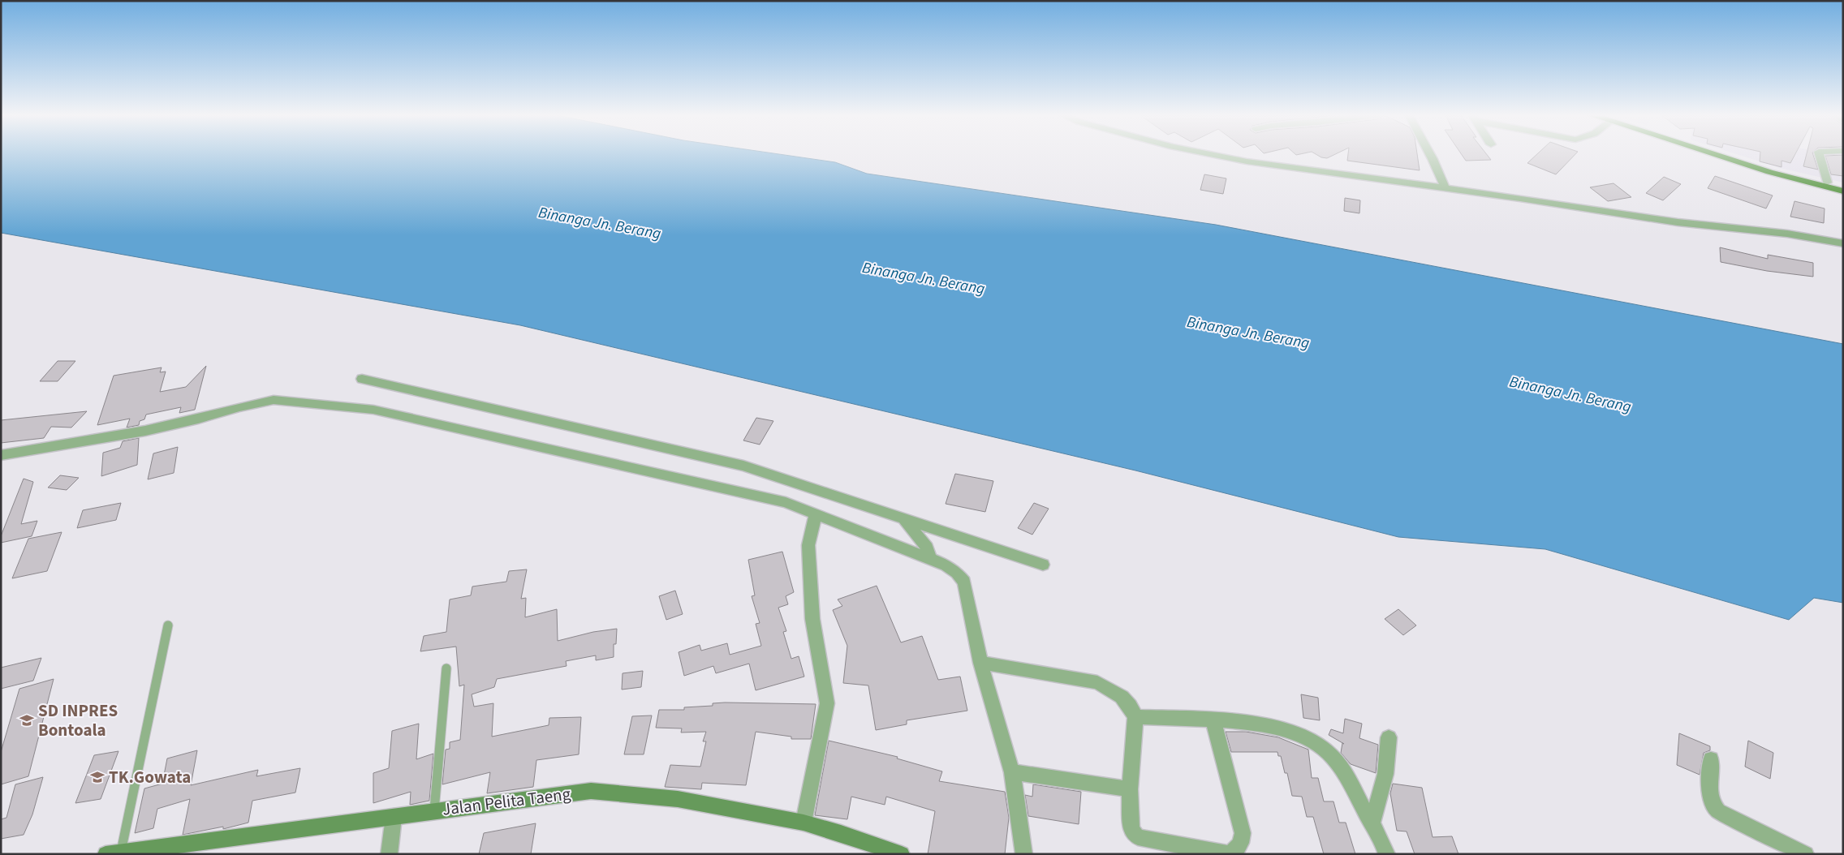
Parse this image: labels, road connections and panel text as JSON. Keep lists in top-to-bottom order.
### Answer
{
  "streets": {
    "street": ["Jalan Pelita Taeng"]
  },
  "water": ["Binanga Jn. Berang"],
  "places": {
    "school or university": ["SD INPRES Bontoala", "TK.Gowata"]
  }
}
